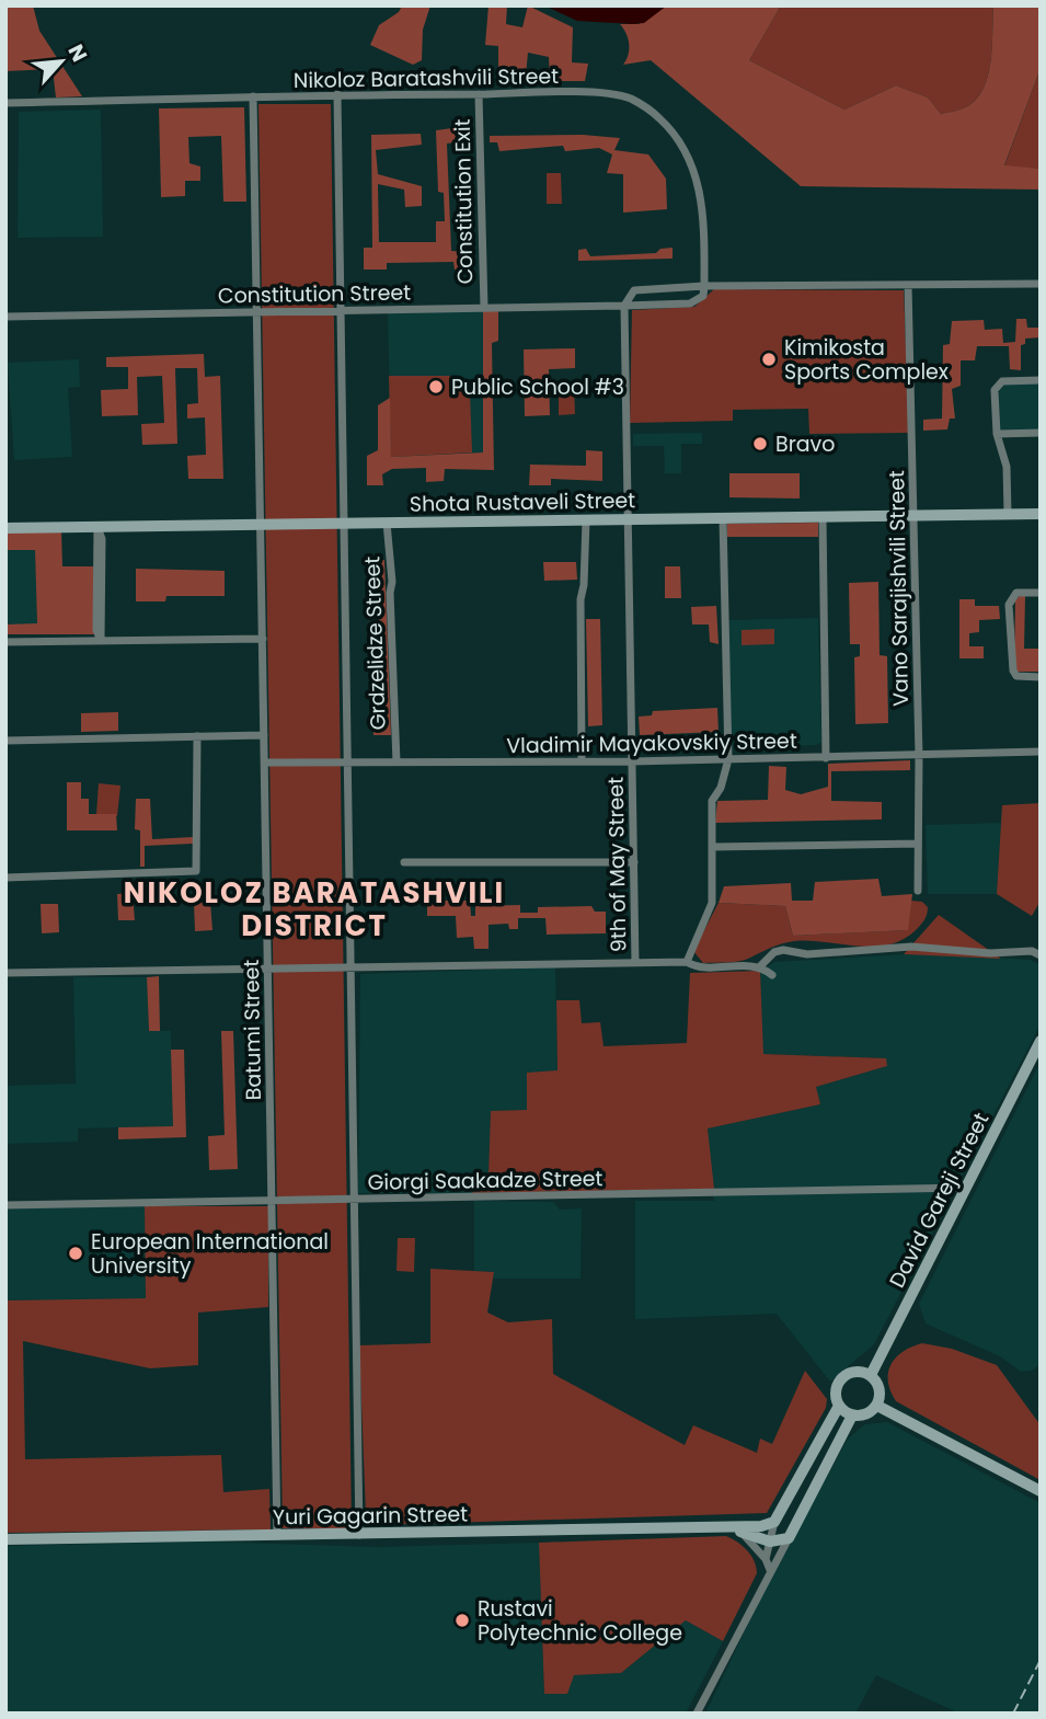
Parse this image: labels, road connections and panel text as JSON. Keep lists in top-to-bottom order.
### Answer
{
  "streets": {
    "street": [
      "Nikoloz Baratashvili Street",
      "Constitution Exit",
      "Constitution Street",
      "Shota Rustaveli Street",
      "Vano Sarajishvili Street",
      "Grdzelidze Street",
      "Vladimir Mayakovskiy Street",
      "9th of May Street",
      "Batumi Street",
      "Giorgi Saakadze Street",
      "David Gareji Street",
      "Yuri Gagarin Street"
    ]
  },
  "crossings": [
    ["Nikoloz Baratashvili Street", "Constitution Exit"],
    ["Nikoloz Baratashvili Street", "Constitution Street"],
    ["Nikoloz Baratashvili Street", "Batumi Street"],
    ["Constitution Exit", "Constitution Street"],
    ["Constitution Street", "Vano Sarajishvili Street"],
    ["Constitution Street", "9th of May Street"],
    ["Constitution Street", "Batumi Street"],
    ["Shota Rustaveli Street", "Vano Sarajishvili Street"],
    ["Shota Rustaveli Street", "Grdzelidze Street"],
    ["Shota Rustaveli Street", "9th of May Street"],
    ["Shota Rustaveli Street", "Batumi Street"],
    ["Vano Sarajishvili Street", "Vladimir Mayakovskiy Street"],
    ["Grdzelidze Street", "Vladimir Mayakovskiy Street"],
    ["Vladimir Mayakovskiy Street", "9th of May Street"],
    ["Vladimir Mayakovskiy Street", "Batumi Street"],
    ["Batumi Street", "Giorgi Saakadze Street"],
    ["Batumi Street", "Yuri Gagarin Street"],
    ["Giorgi Saakadze Street", "David Gareji Street"]
  ],
  "districts": ["NIKOLOZ BARATASHVILI DISTRICT"],
  "places": [
    "Kimikosta Sports Complex",
    "Public School #3",
    "Bravo",
    "European International University",
    "Rustavi Polytechnic College"
  ],
  "north": "top right"
}
